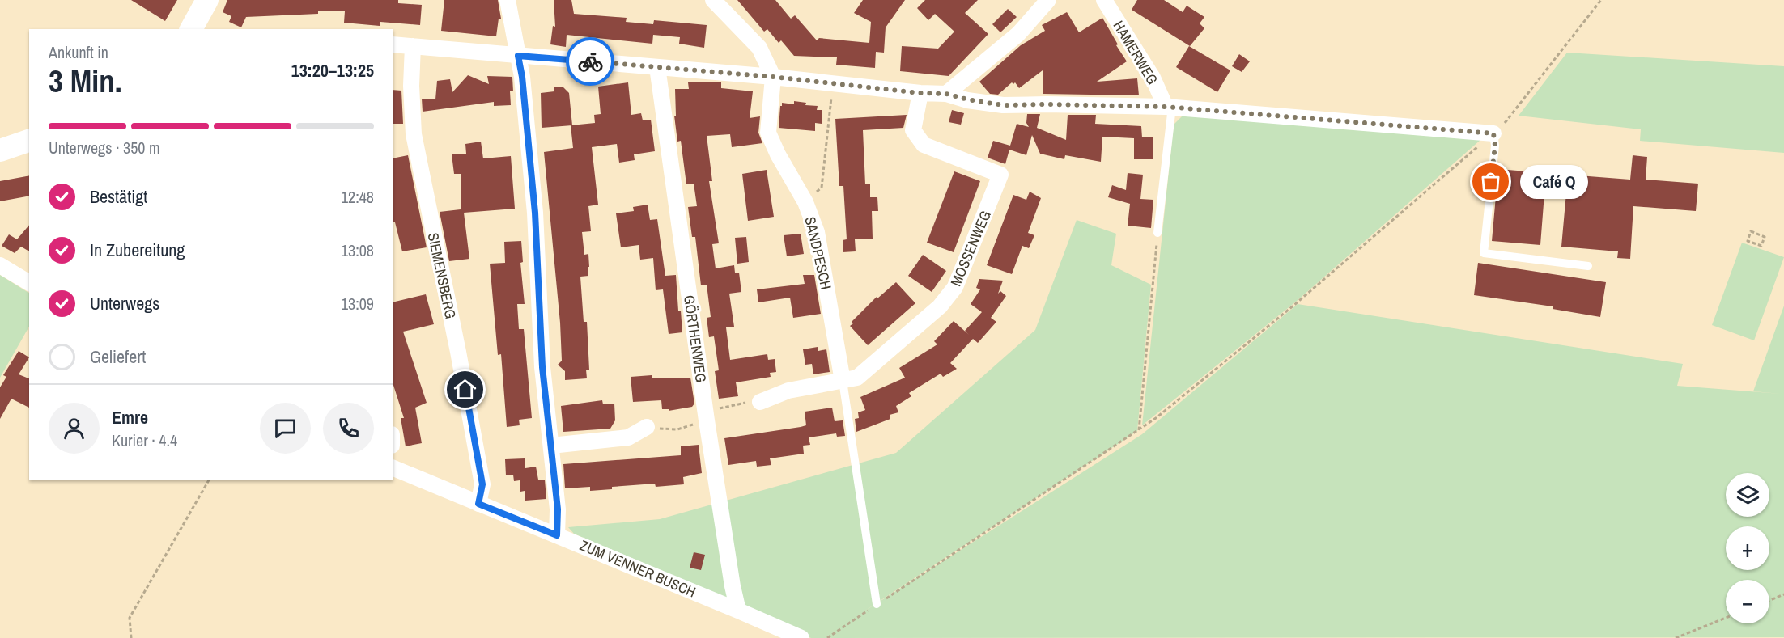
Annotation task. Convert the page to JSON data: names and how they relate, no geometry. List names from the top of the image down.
{
  "streets": {
    "street": [
      "HAMERWEG",
      "MOSSENWEG",
      "SANDPESCH",
      "SIEMENSBERG",
      "GÖRTHENWEG",
      "ZUM VENNER BUSCH"
    ]
  },
  "crossings": [
    ["MOSSENWEG", "SANDPESCH"],
    ["SIEMENSBERG", "ZUM VENNER BUSCH"],
    ["GÖRTHENWEG", "ZUM VENNER BUSCH"]
  ],
  "places": ["Café Q"],
  "page": {
    "heading": ["3 Min.", "Ankunft in", "13:20–13:25"],
    "panel": ["Emre", "Kurier · 4.4"],
    "bar": "Unterwegs · 350 m",
    "bubble": "Café Q",
    "list": [
      ["Bestätigt", "12:48"],
      ["In Zubereitung", "13:08"],
      ["Unterwegs", "13:09"],
      "Geliefert"
    ],
    "map_buttons": ["+", "−"]
  }
}
